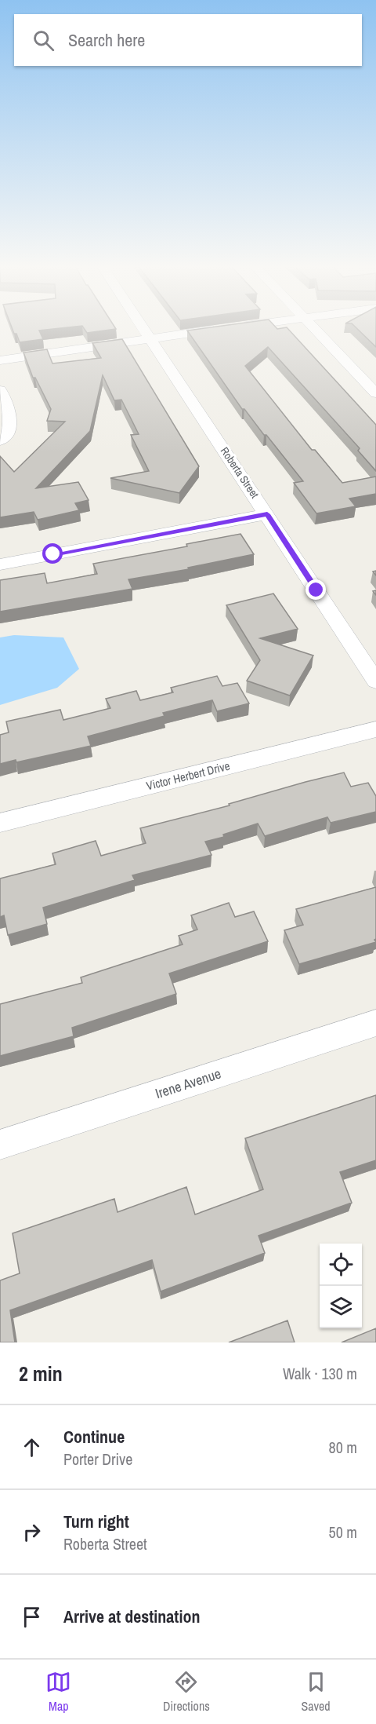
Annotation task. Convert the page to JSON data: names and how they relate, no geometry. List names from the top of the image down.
{
  "streets": {
    "street": ["Roberta Street", "Victor Herbert Drive", "Irene Avenue"]
  },
  "page": {
    "search": "Search here",
    "heading": ["2 min", "Walk · 130 m"],
    "list": [
      ["Continue", "Porter Drive", "80 m"],
      ["Turn right", "Roberta Street", "50 m"],
      "Arrive at destination"
    ],
    "nav": ["Map", "Directions", "Saved"]
  }
}
